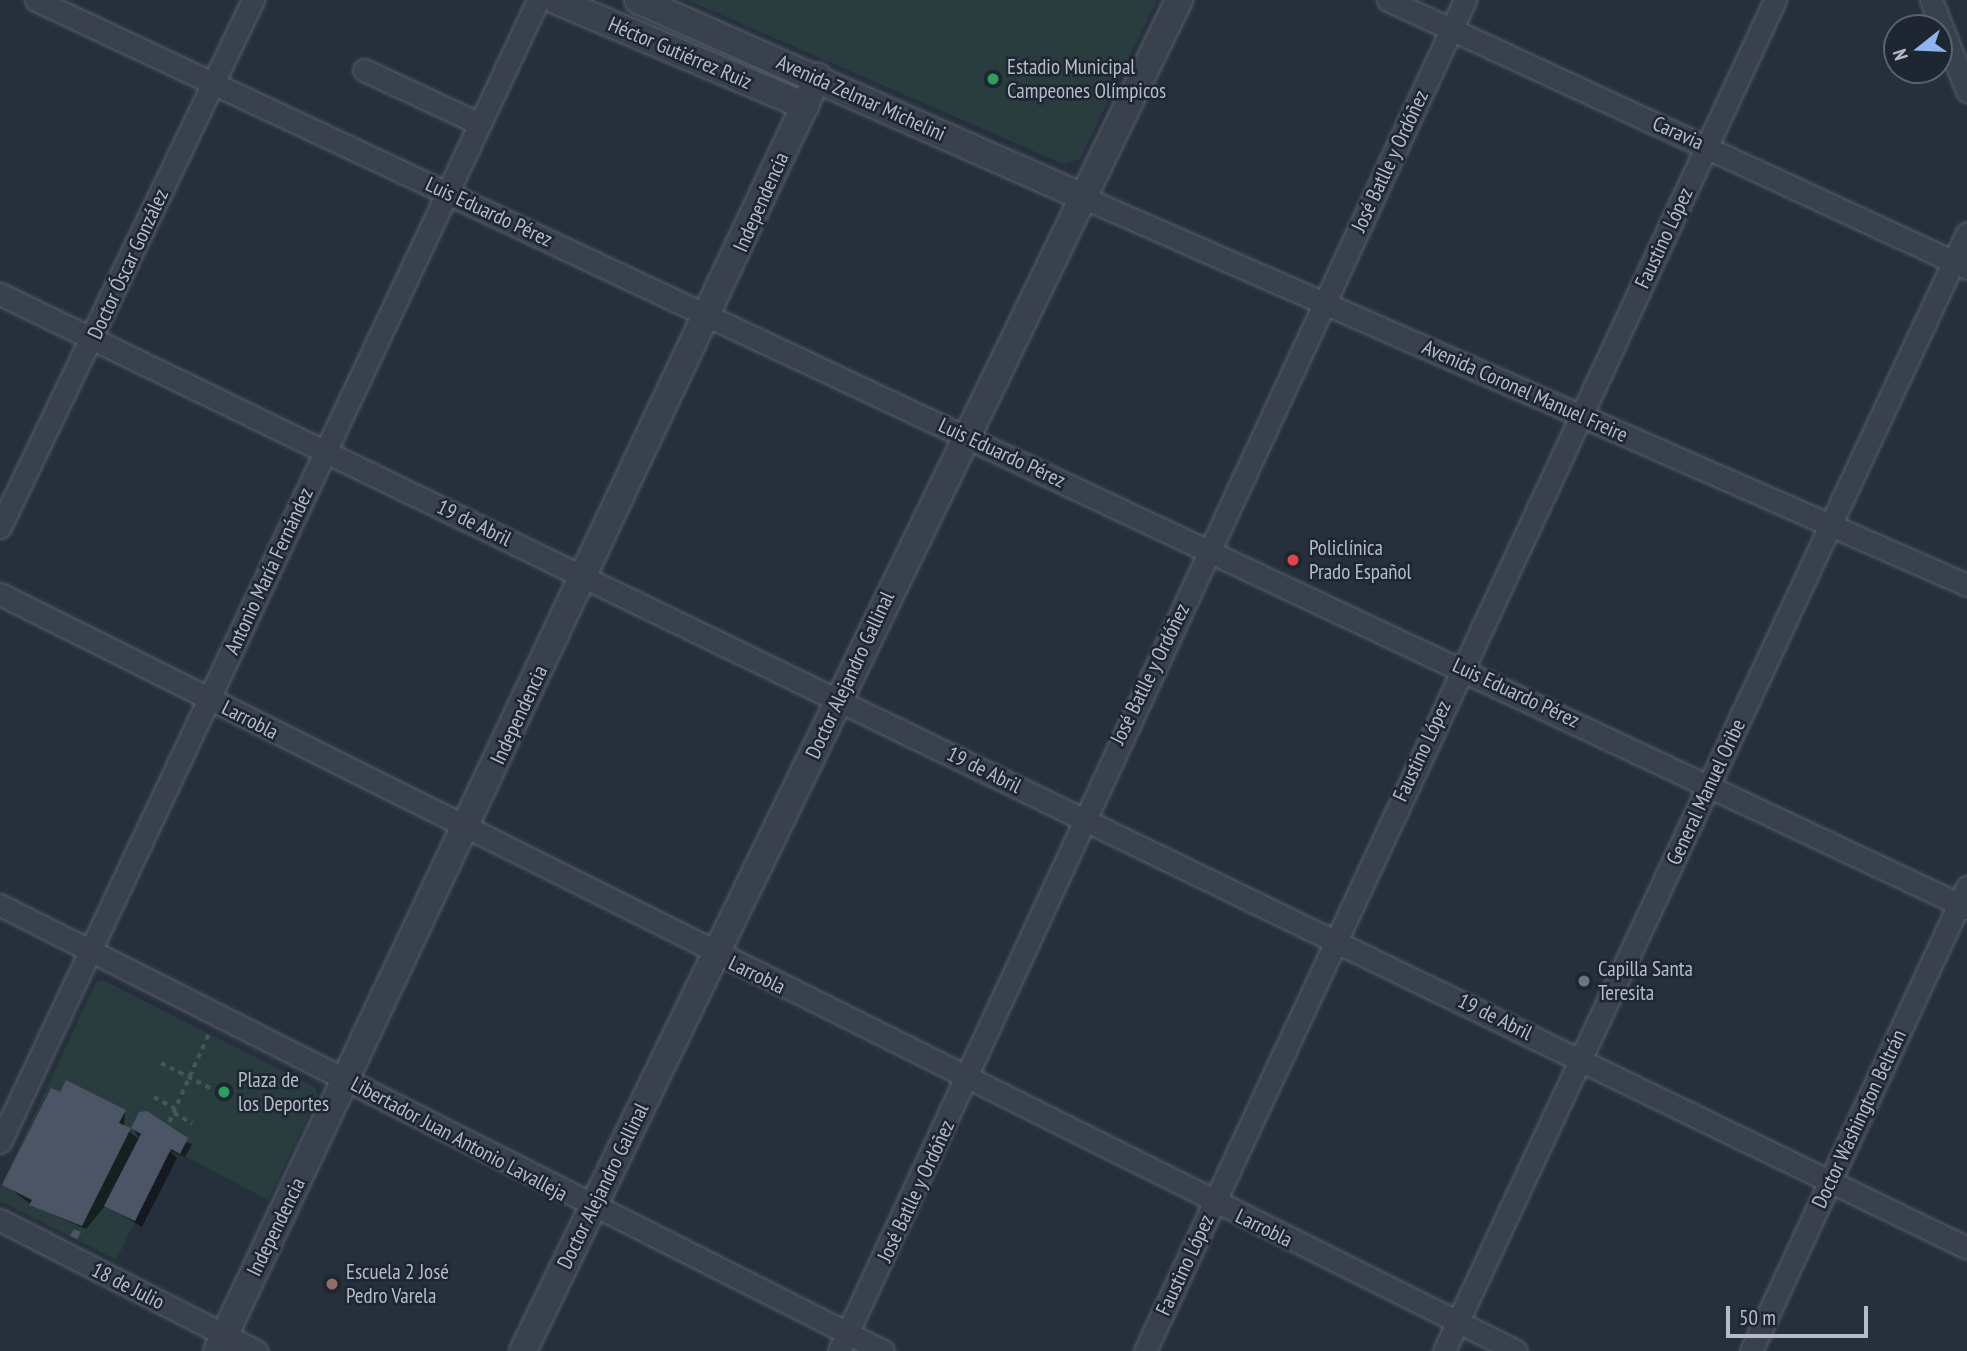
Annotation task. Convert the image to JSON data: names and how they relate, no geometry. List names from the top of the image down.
{
  "streets": {
    "street": [
      "Héctor Gutiérrez Ruiz",
      "Avenida Zelmar Michelini",
      "Caravia",
      "José Batlle y Ordóñez",
      "Independencia",
      "Luis Eduardo Pérez",
      "Faustino López",
      "Doctor Óscar González",
      "Avenida Coronel Manuel Freire",
      "19 de Abril",
      "Antonio María Fernández",
      "Doctor Alejandro Gallinal",
      "Larrobla",
      "General Manuel Oribe",
      "Doctor Washington Beltrán",
      "Libertador Juan Antonio Lavalleja",
      "18 de Julio"
    ]
  },
  "crossings": [
    ["Héctor Gutiérrez Ruiz", "Independencia"],
    ["Avenida Zelmar Michelini", "Independencia"],
    ["Avenida Zelmar Michelini", "Avenida Coronel Manuel Freire"],
    ["Avenida Zelmar Michelini", "Doctor Alejandro Gallinal"],
    ["Caravia", "José Batlle y Ordóñez"],
    ["Caravia", "Faustino López"],
    ["Caravia", "General Manuel Oribe"],
    ["José Batlle y Ordóñez", "Luis Eduardo Pérez"],
    ["José Batlle y Ordóñez", "Avenida Coronel Manuel Freire"],
    ["José Batlle y Ordóñez", "19 de Abril"],
    ["José Batlle y Ordóñez", "Larrobla"],
    ["José Batlle y Ordóñez", "Libertador Juan Antonio Lavalleja"],
    ["Independencia", "Luis Eduardo Pérez"],
    ["Independencia", "19 de Abril"],
    ["Independencia", "Larrobla"],
    ["Independencia", "Libertador Juan Antonio Lavalleja"],
    ["Independencia", "18 de Julio"],
    ["Luis Eduardo Pérez", "Faustino López"],
    ["Luis Eduardo Pérez", "Doctor Óscar González"],
    ["Luis Eduardo Pérez", "Antonio María Fernández"],
    ["Luis Eduardo Pérez", "Doctor Alejandro Gallinal"],
    ["Luis Eduardo Pérez", "General Manuel Oribe"],
    ["Luis Eduardo Pérez", "Doctor Washington Beltrán"],
    ["Faustino López", "Avenida Coronel Manuel Freire"],
    ["Faustino López", "19 de Abril"],
    ["Faustino López", "Larrobla"],
    ["Doctor Óscar González", "19 de Abril"],
    ["Avenida Coronel Manuel Freire", "Doctor Alejandro Gallinal"],
    ["Avenida Coronel Manuel Freire", "General Manuel Oribe"],
    ["19 de Abril", "Antonio María Fernández"],
    ["19 de Abril", "Doctor Alejandro Gallinal"],
    ["19 de Abril", "General Manuel Oribe"],
    ["19 de Abril", "Doctor Washington Beltrán"],
    ["Antonio María Fernández", "Larrobla"],
    ["Antonio María Fernández", "Libertador Juan Antonio Lavalleja"],
    ["Doctor Alejandro Gallinal", "Larrobla"],
    ["Doctor Alejandro Gallinal", "Libertador Juan Antonio Lavalleja"],
    ["Larrobla", "General Manuel Oribe"]
  ],
  "places": [
    "Estadio Municipal Campeones Olímpicos",
    "Policlínica Prado Español",
    "Capilla Santa Teresita",
    "Plaza de los Deportes",
    "Escuela 2 José Pedro Varela"
  ],
  "scale_bar": "50 m",
  "north": "left"
}
